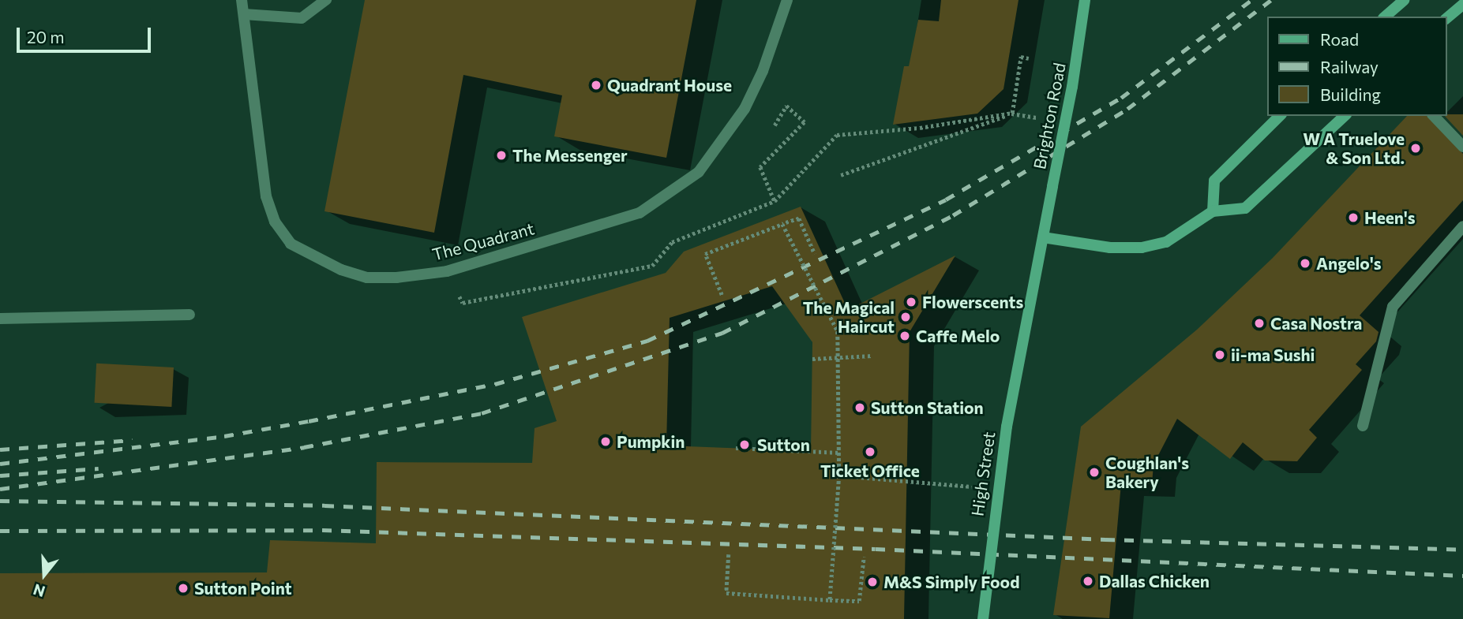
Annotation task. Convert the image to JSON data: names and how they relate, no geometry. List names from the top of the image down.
{
  "streets": {
    "main road": ["Brighton Road", "High Street"],
    "street": ["The Quadrant"]
  },
  "crossings": [
    ["Brighton Road", "High Street"]
  ],
  "places": [
    "Quadrant House",
    "W A Truelove & Son Ltd.",
    "The Messenger",
    "Heen's",
    "Angelo's",
    "Flowerscents",
    "The Magical Haircut",
    "Casa Nostra",
    "Caffe Melo",
    "ii-ma Sushi",
    "Sutton Station",
    "Pumpkin",
    "Sutton",
    "Ticket Office",
    "Coughlan's Bakery",
    "Dallas Chicken",
    "M&S Simply Food",
    "Sutton Point"
  ],
  "legend": ["Road", "Railway", "Building"],
  "scale_bar": "20 m",
  "north": "bottom"
}
